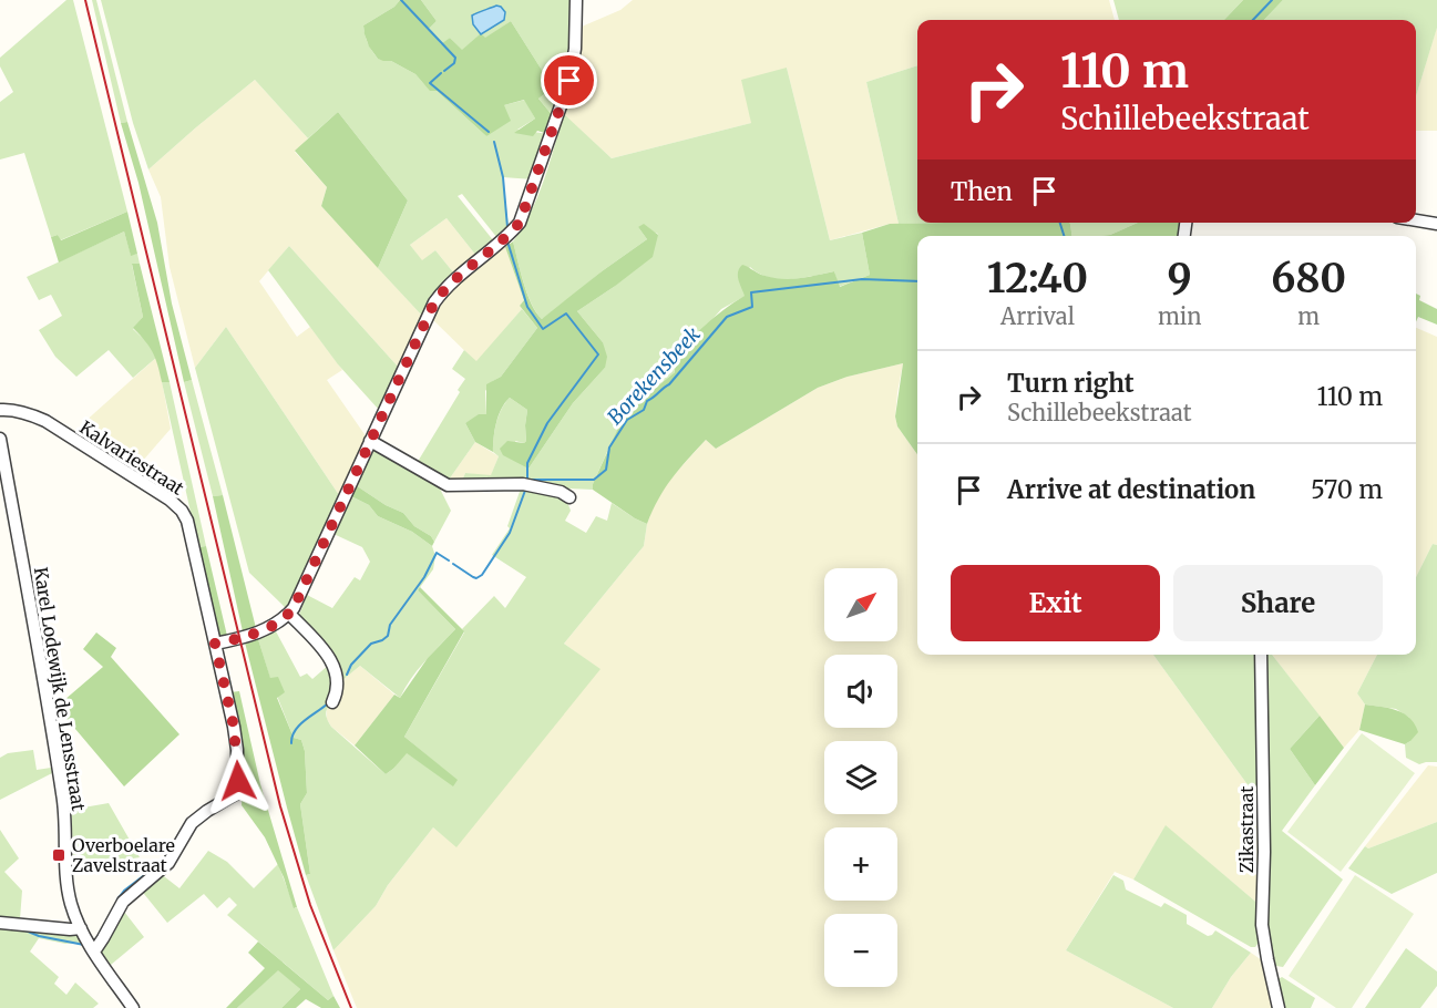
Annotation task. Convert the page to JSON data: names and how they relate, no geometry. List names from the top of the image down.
{
  "streets": {
    "street": ["Kalvariestraat", "Karel Lodewijk de Lensstraat", "Zikastraat"]
  },
  "crossings": [
    ["Kalvariestraat", "Karel Lodewijk de Lensstraat"]
  ],
  "water": ["Borekensbeek"],
  "places": {
    "transit": ["Overboelare Zavelstraat"]
  },
  "north": "top right",
  "page": {
    "turn": ["110 m", "Schillebeekstraat"],
    "then": "Then",
    "eta": [
      "12:40",
      "Arrival",
      "9",
      "min",
      "680",
      "m"
    ],
    "list": [
      {
        "name": "Turn right",
        "note": "Schillebeekstraat",
        "value": "110 m"
      },
      {
        "name": "Arrive at destination",
        "value": "570 m"
      }
    ],
    "buttons": ["Exit", "Share"],
    "map_buttons": ["+", "−"]
  }
}
